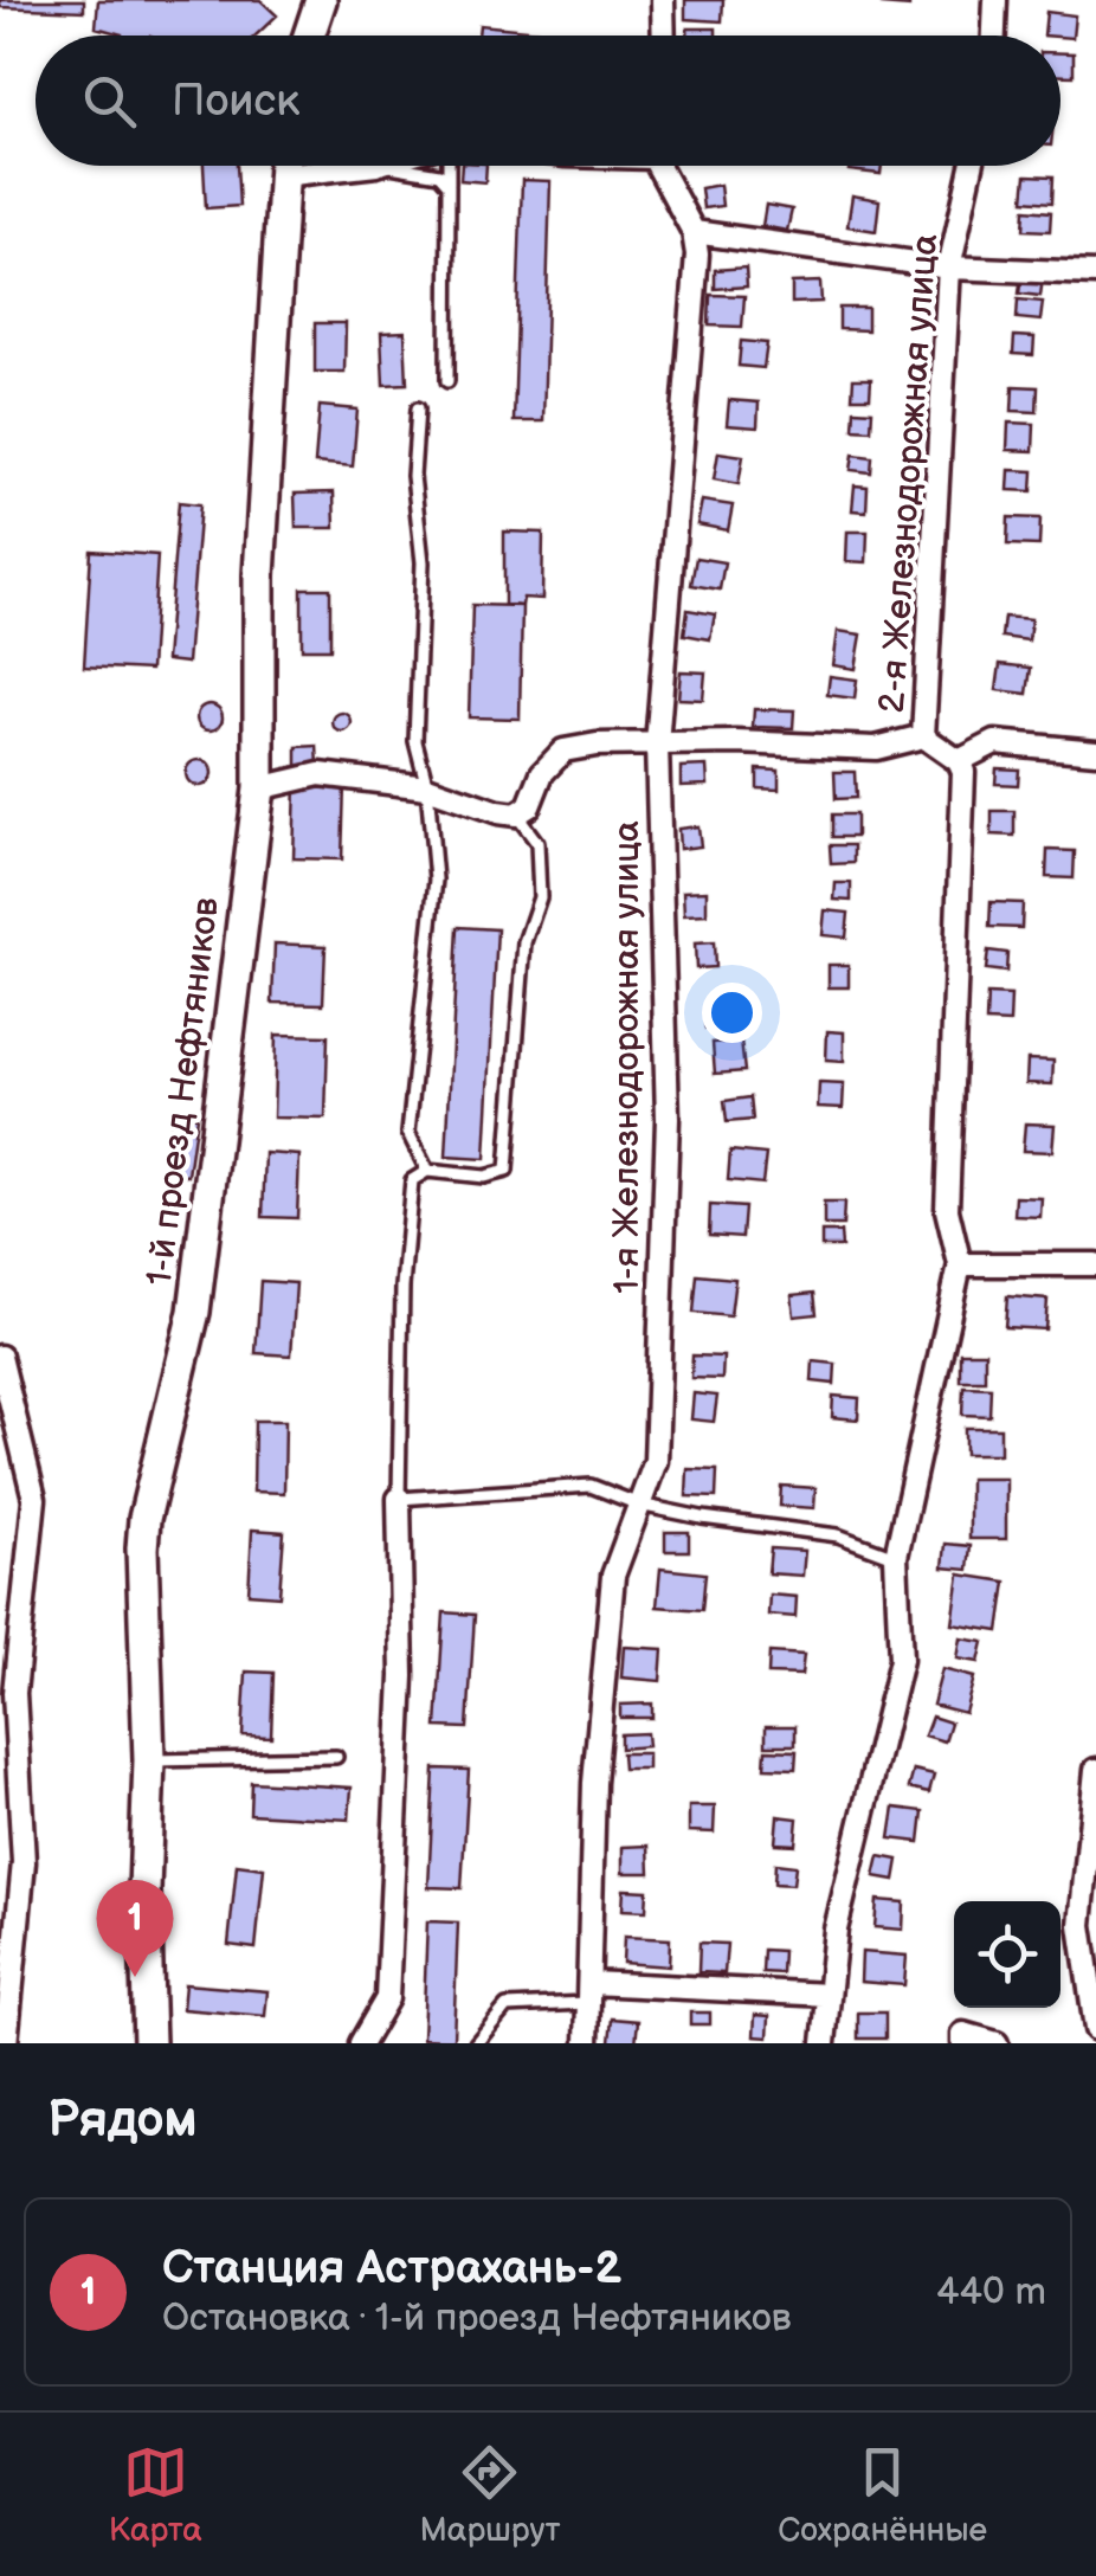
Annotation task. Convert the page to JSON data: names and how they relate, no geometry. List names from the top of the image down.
{
  "streets": {
    "street": ["2-я Железнодорожная улица", "1-я Железнодорожная улица", "1-й проезд Нефтяников"]
  },
  "page": {
    "search": "Поиск",
    "pins": "1",
    "heading": "Рядом",
    "list": [
      {
        "mark": "1",
        "name": "Станция Астрахань-2",
        "note": "Остановка · 1-й проезд Нефтяников",
        "value": "440 m"
      }
    ],
    "nav": ["Карта", "Маршрут", "Сохранённые"]
  }
}
